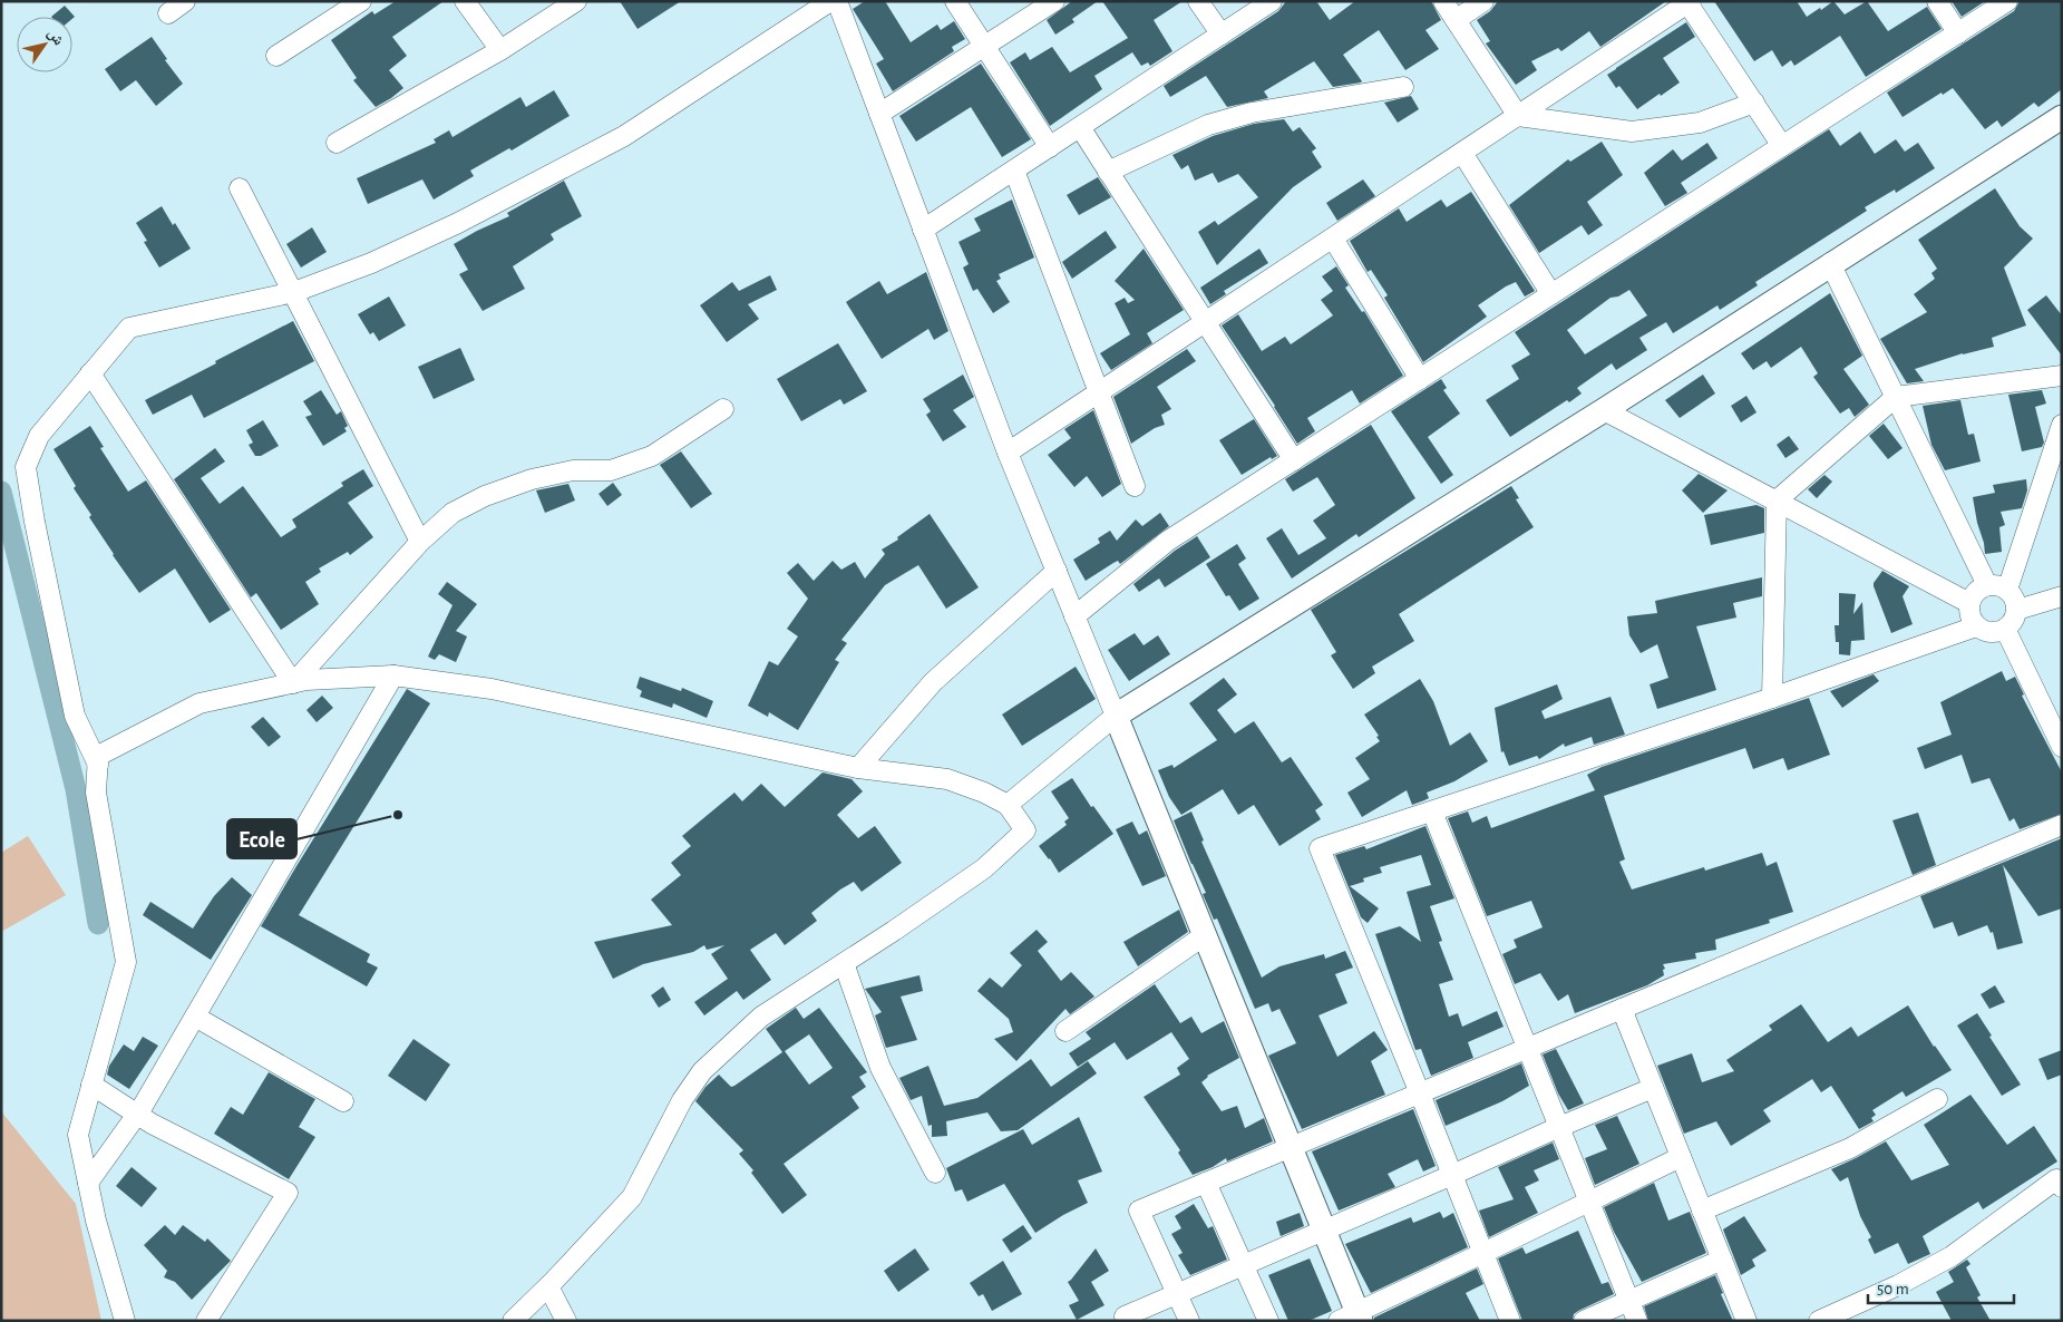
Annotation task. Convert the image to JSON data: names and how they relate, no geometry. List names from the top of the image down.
{
  "places": ["Ecole"],
  "scale_bar": "50 m",
  "north": "top right"
}
